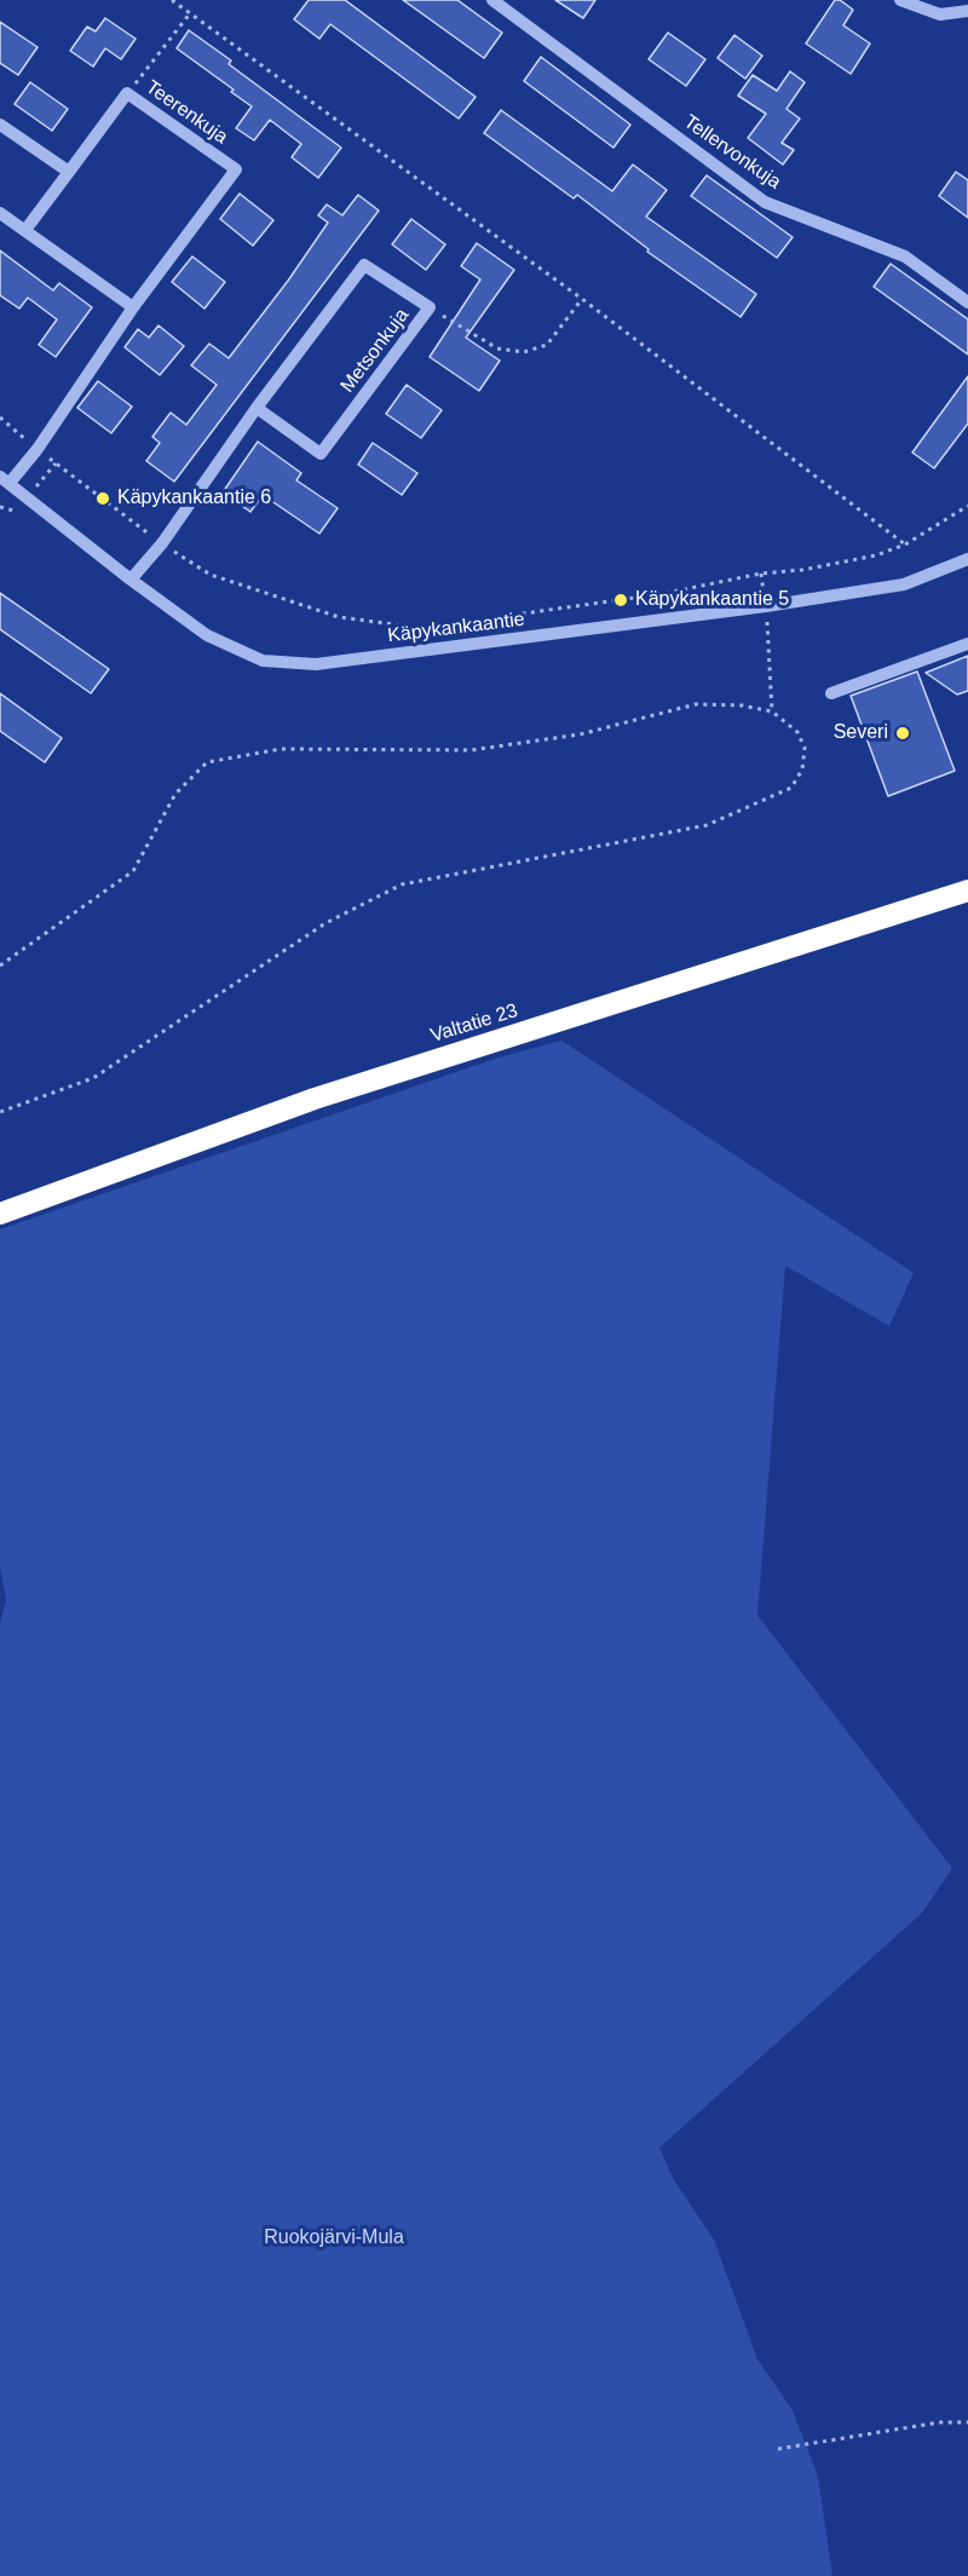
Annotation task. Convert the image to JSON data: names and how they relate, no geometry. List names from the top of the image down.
{
  "streets": {
    "highway": ["Valtatie 23"],
    "street": [
      "Teerenkuja",
      "Tellervonkuja",
      "Metsonkuja",
      "Käpykankaantie"
    ]
  },
  "crossings": [
    ["Teerenkuja", "Käpykankaantie"],
    ["Metsonkuja", "Käpykankaantie"]
  ],
  "parks": ["Ruokojärvi-Mula"],
  "places": ["Käpykankaantie 6", "Käpykankaantie 5", "Severi"]
}
